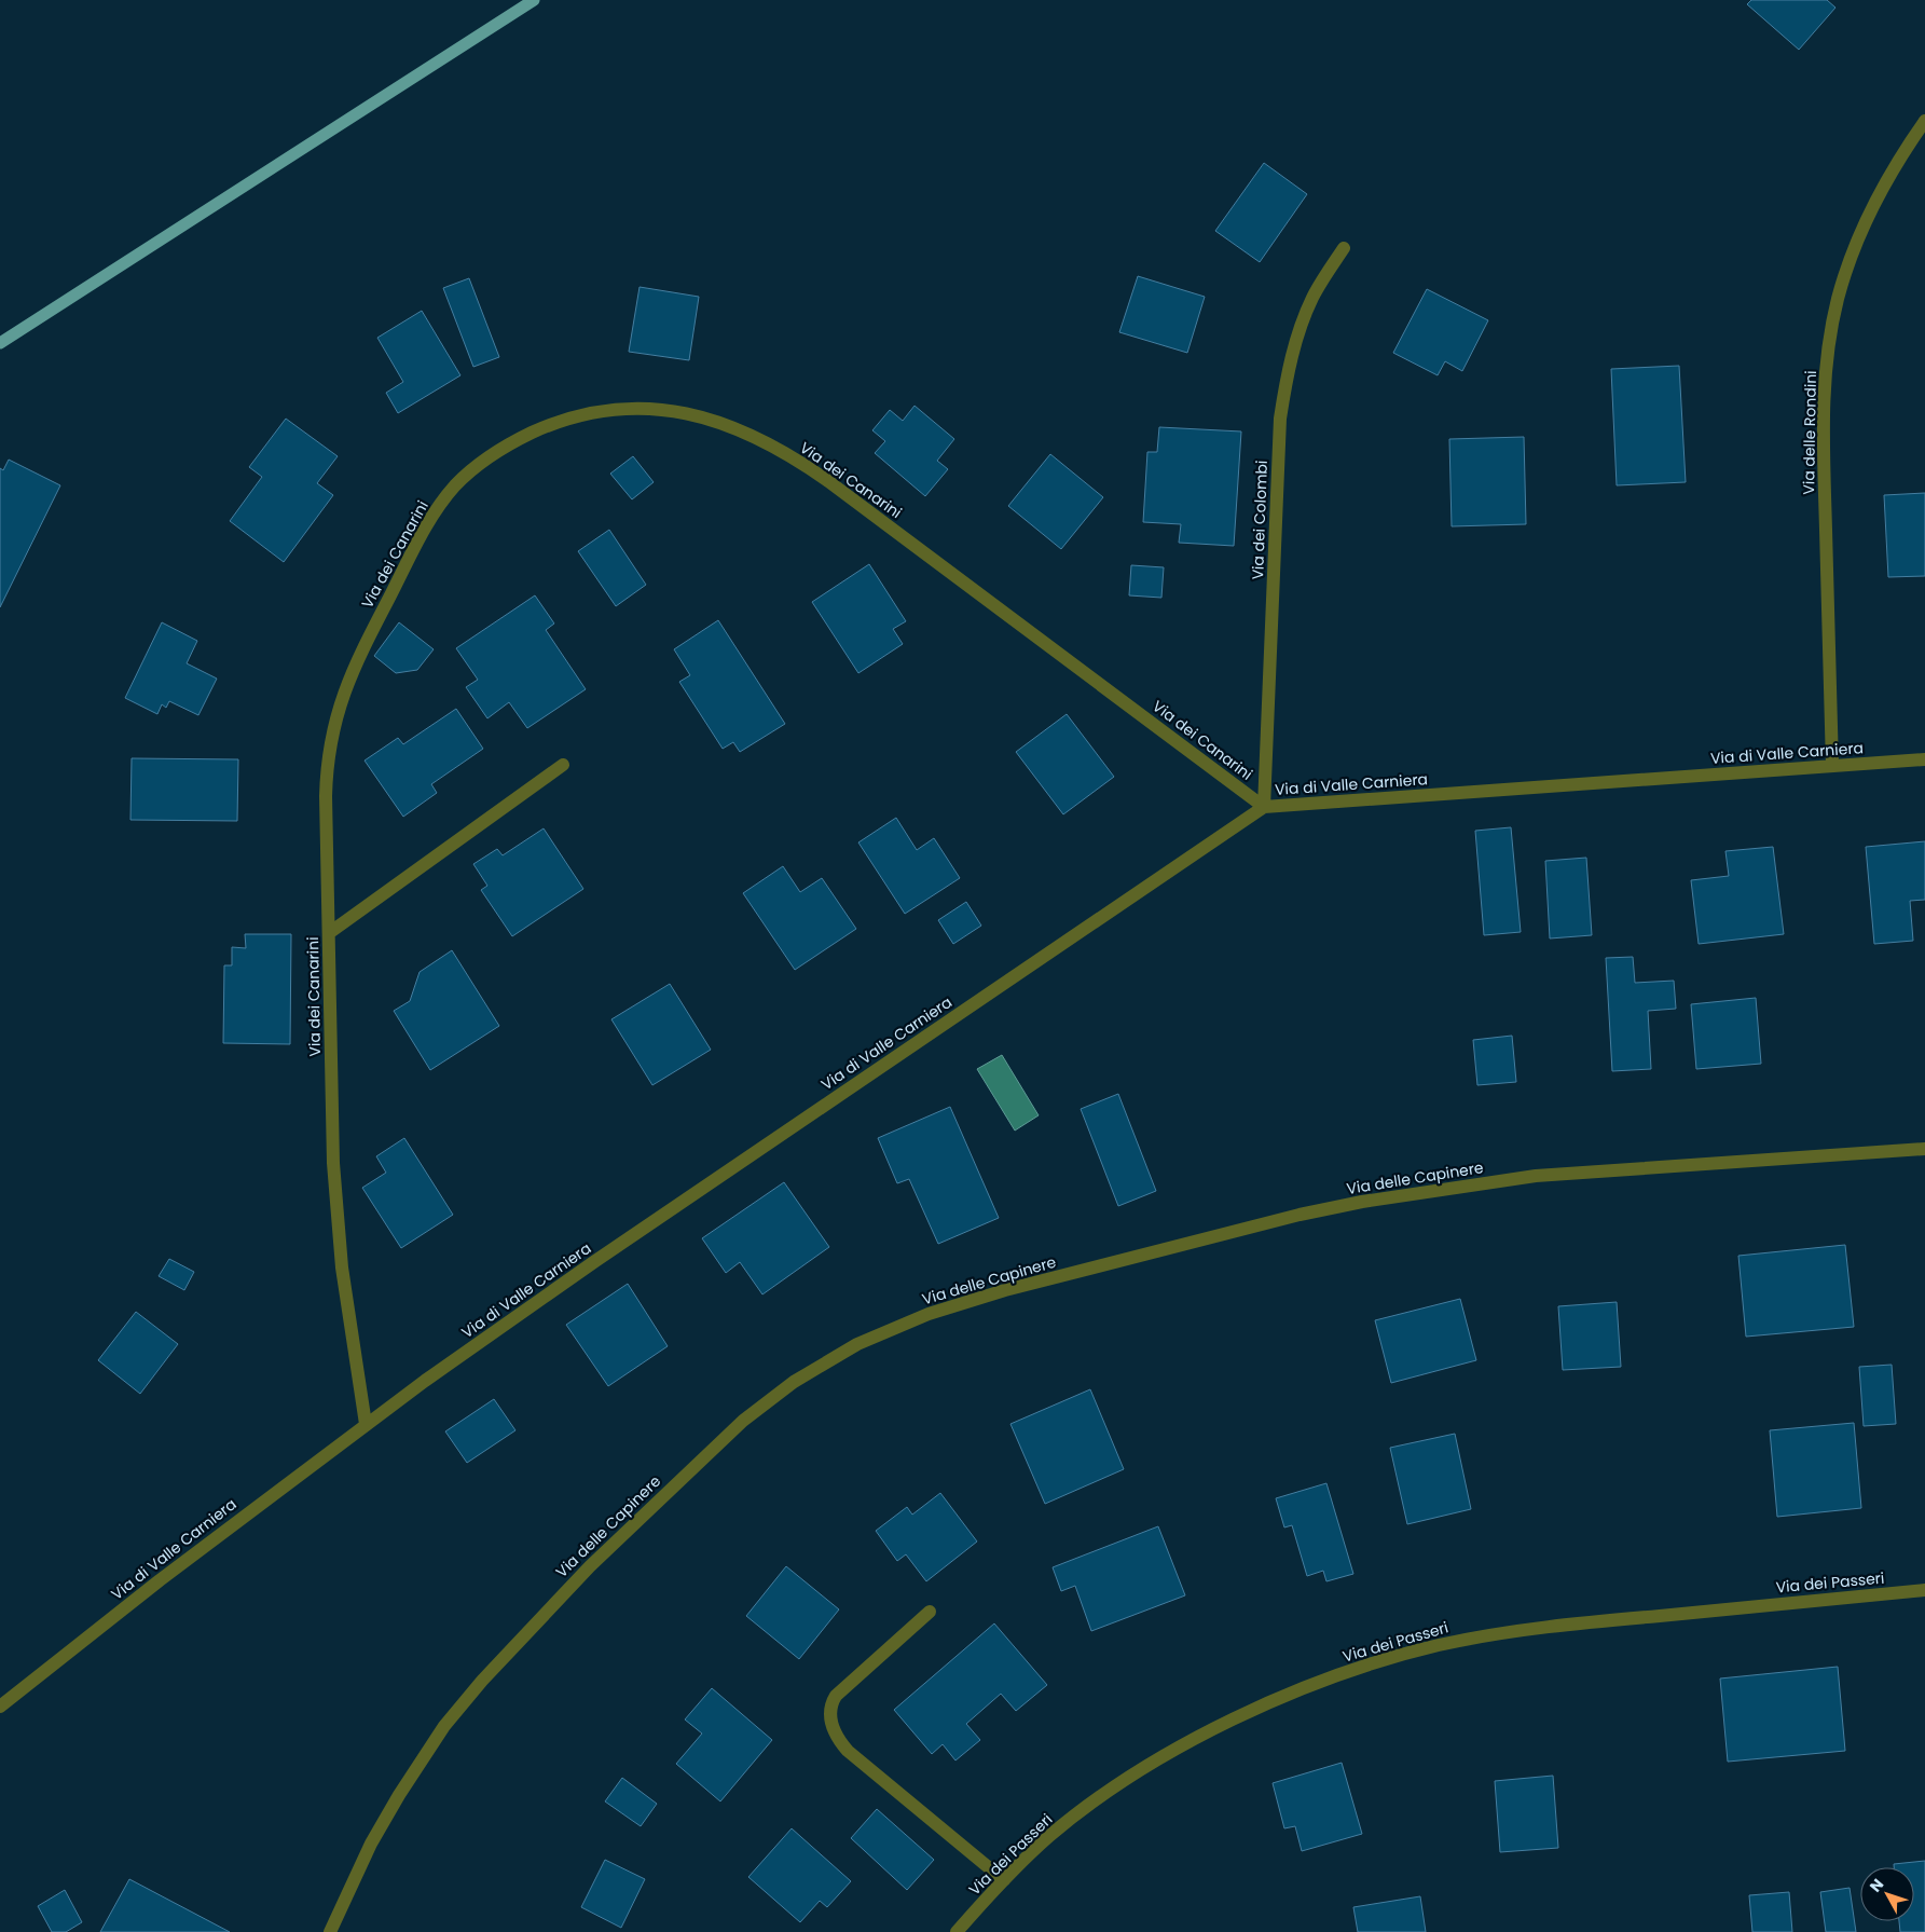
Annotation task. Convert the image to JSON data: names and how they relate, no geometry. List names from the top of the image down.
{
  "streets": {
    "street": [
      "Via delle Rondini",
      "Via dei Canarini",
      "Via dei Colombi",
      "Via di Valle Carniera",
      "Via delle Capinere",
      "Via dei Passeri"
    ]
  },
  "crossings": [
    ["Via delle Rondini", "Via di Valle Carniera"],
    ["Via dei Canarini", "Via dei Colombi"],
    ["Via dei Canarini", "Via di Valle Carniera"],
    ["Via dei Colombi", "Via di Valle Carniera"]
  ],
  "north": "top left"
}
